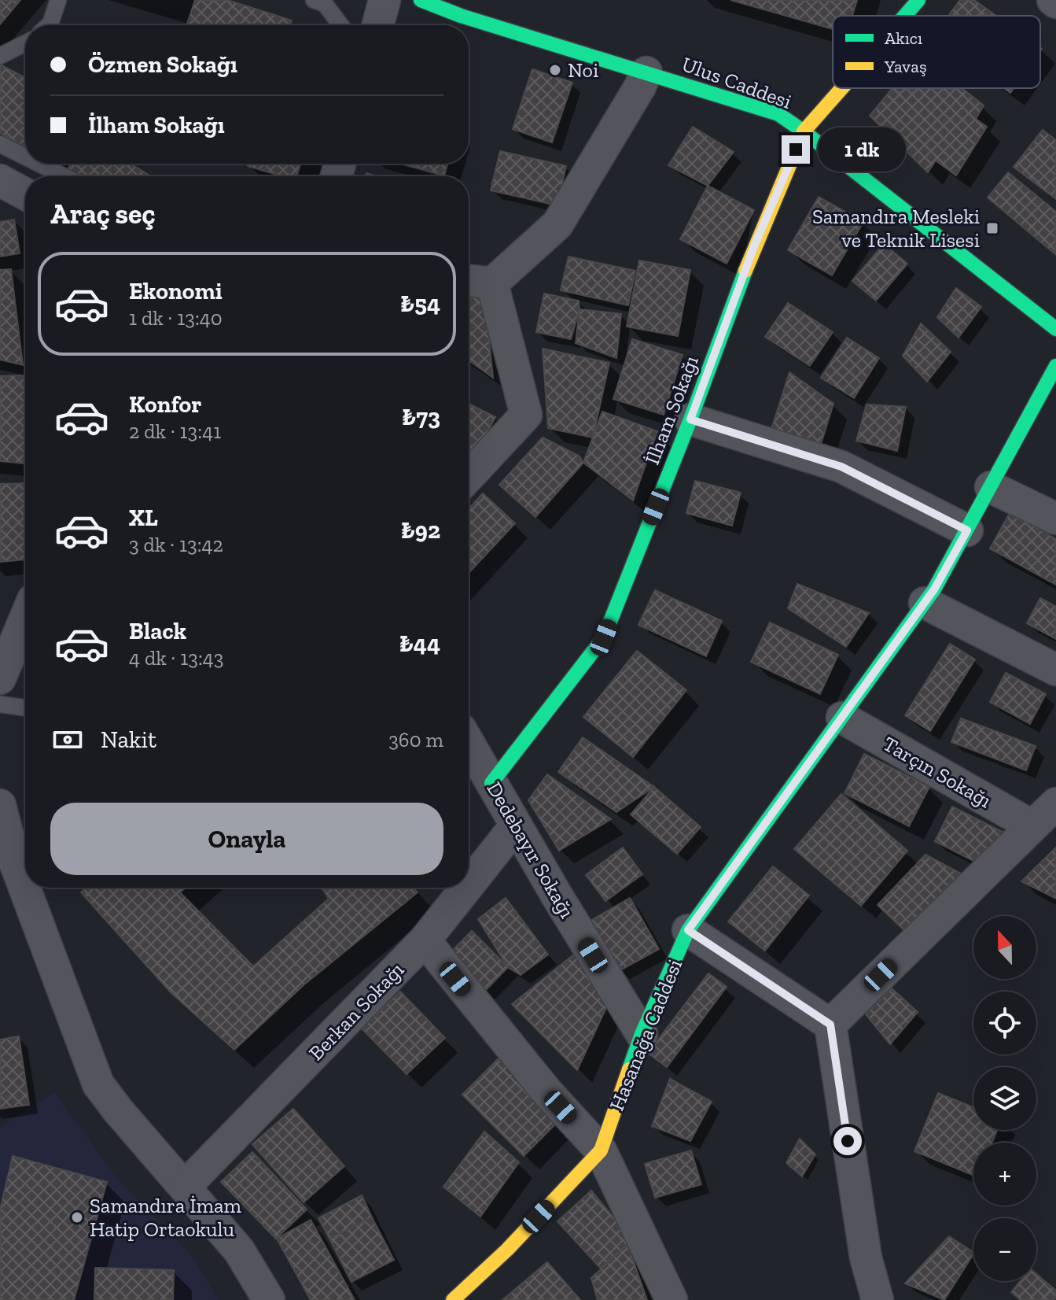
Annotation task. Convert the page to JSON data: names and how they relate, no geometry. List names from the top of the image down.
{
  "streets": {
    "street": [
      "Ulus Caddesi",
      "İlham Sokağı",
      "Tarçın Sokağı",
      "Dedebayır Sokağı",
      "Berkan Sokağı",
      "Hasanağa Caddesi"
    ]
  },
  "crossings": [
    ["Ulus Caddesi", "İlham Sokağı"],
    ["İlham Sokağı", "Dedebayır Sokağı"],
    ["Tarçın Sokağı", "Hasanağa Caddesi"],
    ["Dedebayır Sokağı", "Berkan Sokağı"],
    ["Dedebayır Sokağı", "Hasanağa Caddesi"]
  ],
  "places": {
    "other": ["Noi", "Samandıra İmam Hatip Ortaokulu"],
    "transit": ["Samandıra Mesleki ve Teknik Lisesi"]
  },
  "legend": ["Akıcı", "Yavaş"],
  "north": "top",
  "page": {
    "banner": ["Özmen Sokağı", "İlham Sokağı"],
    "bubble": "1 dk",
    "heading": "Araç seç",
    "list": [
      {
        "name": "Ekonomi",
        "note": "1 dk · 13:40",
        "value": "₺54"
      },
      {
        "name": "Konfor",
        "note": "2 dk · 13:41",
        "value": "₺73"
      },
      {
        "name": "XL",
        "note": "3 dk · 13:42",
        "value": "₺92"
      },
      {
        "name": "Black",
        "note": "4 dk · 13:43",
        "value": "₺44"
      }
    ],
    "pay": ["Nakit", "360 m"],
    "buttons": "Onayla",
    "map_buttons": ["+", "−"]
  }
}
